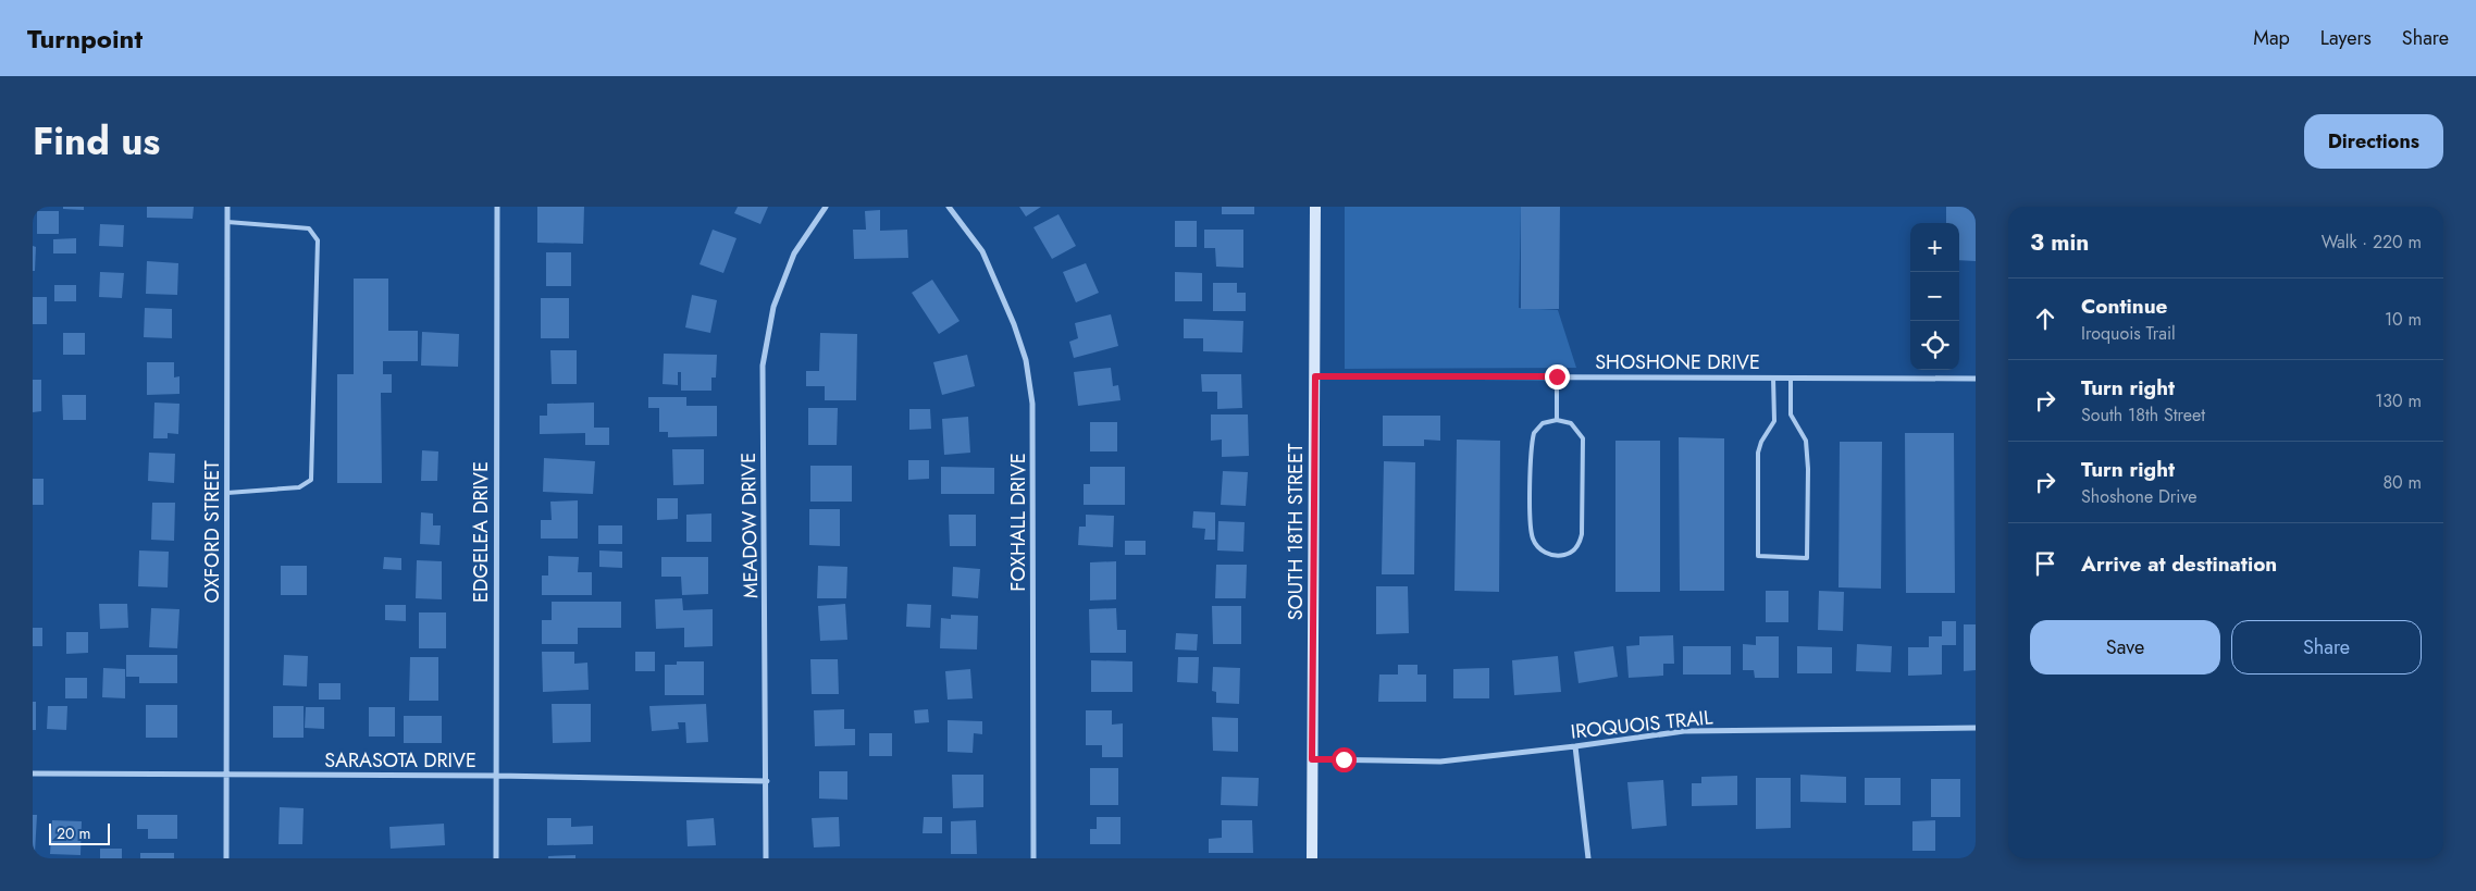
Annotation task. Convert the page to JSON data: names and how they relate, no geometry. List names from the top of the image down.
{
  "streets": {
    "main road": ["SOUTH 18TH STREET"],
    "street": [
      "SHOSHONE DRIVE",
      "FOXHALL DRIVE",
      "MEADOW DRIVE",
      "OXFORD STREET",
      "EDGELEA DRIVE",
      "IROQUOIS TRAIL",
      "SARASOTA DRIVE"
    ]
  },
  "crossings": [
    ["SHOSHONE DRIVE", "SOUTH 18TH STREET"],
    ["MEADOW DRIVE", "SARASOTA DRIVE"],
    ["OXFORD STREET", "SARASOTA DRIVE"],
    ["EDGELEA DRIVE", "SARASOTA DRIVE"],
    ["SOUTH 18TH STREET", "IROQUOIS TRAIL"]
  ],
  "scale_bar": "20 m",
  "page": {
    "header": "Turnpoint",
    "nav": ["Map", "Layers", "Share"],
    "title": "Find us",
    "buttons": [
      "Directions",
      ["Save", "Share"]
    ],
    "heading": ["3 min", "Walk · 220 m"],
    "map_buttons": ["+", "−"],
    "list": [
      ["Continue", "Iroquois Trail", "10 m"],
      ["Turn right", "South 18th Street", "130 m"],
      ["Turn right", "Shoshone Drive", "80 m"],
      "Arrive at destination"
    ],
    "scale": "20 m"
  }
}
